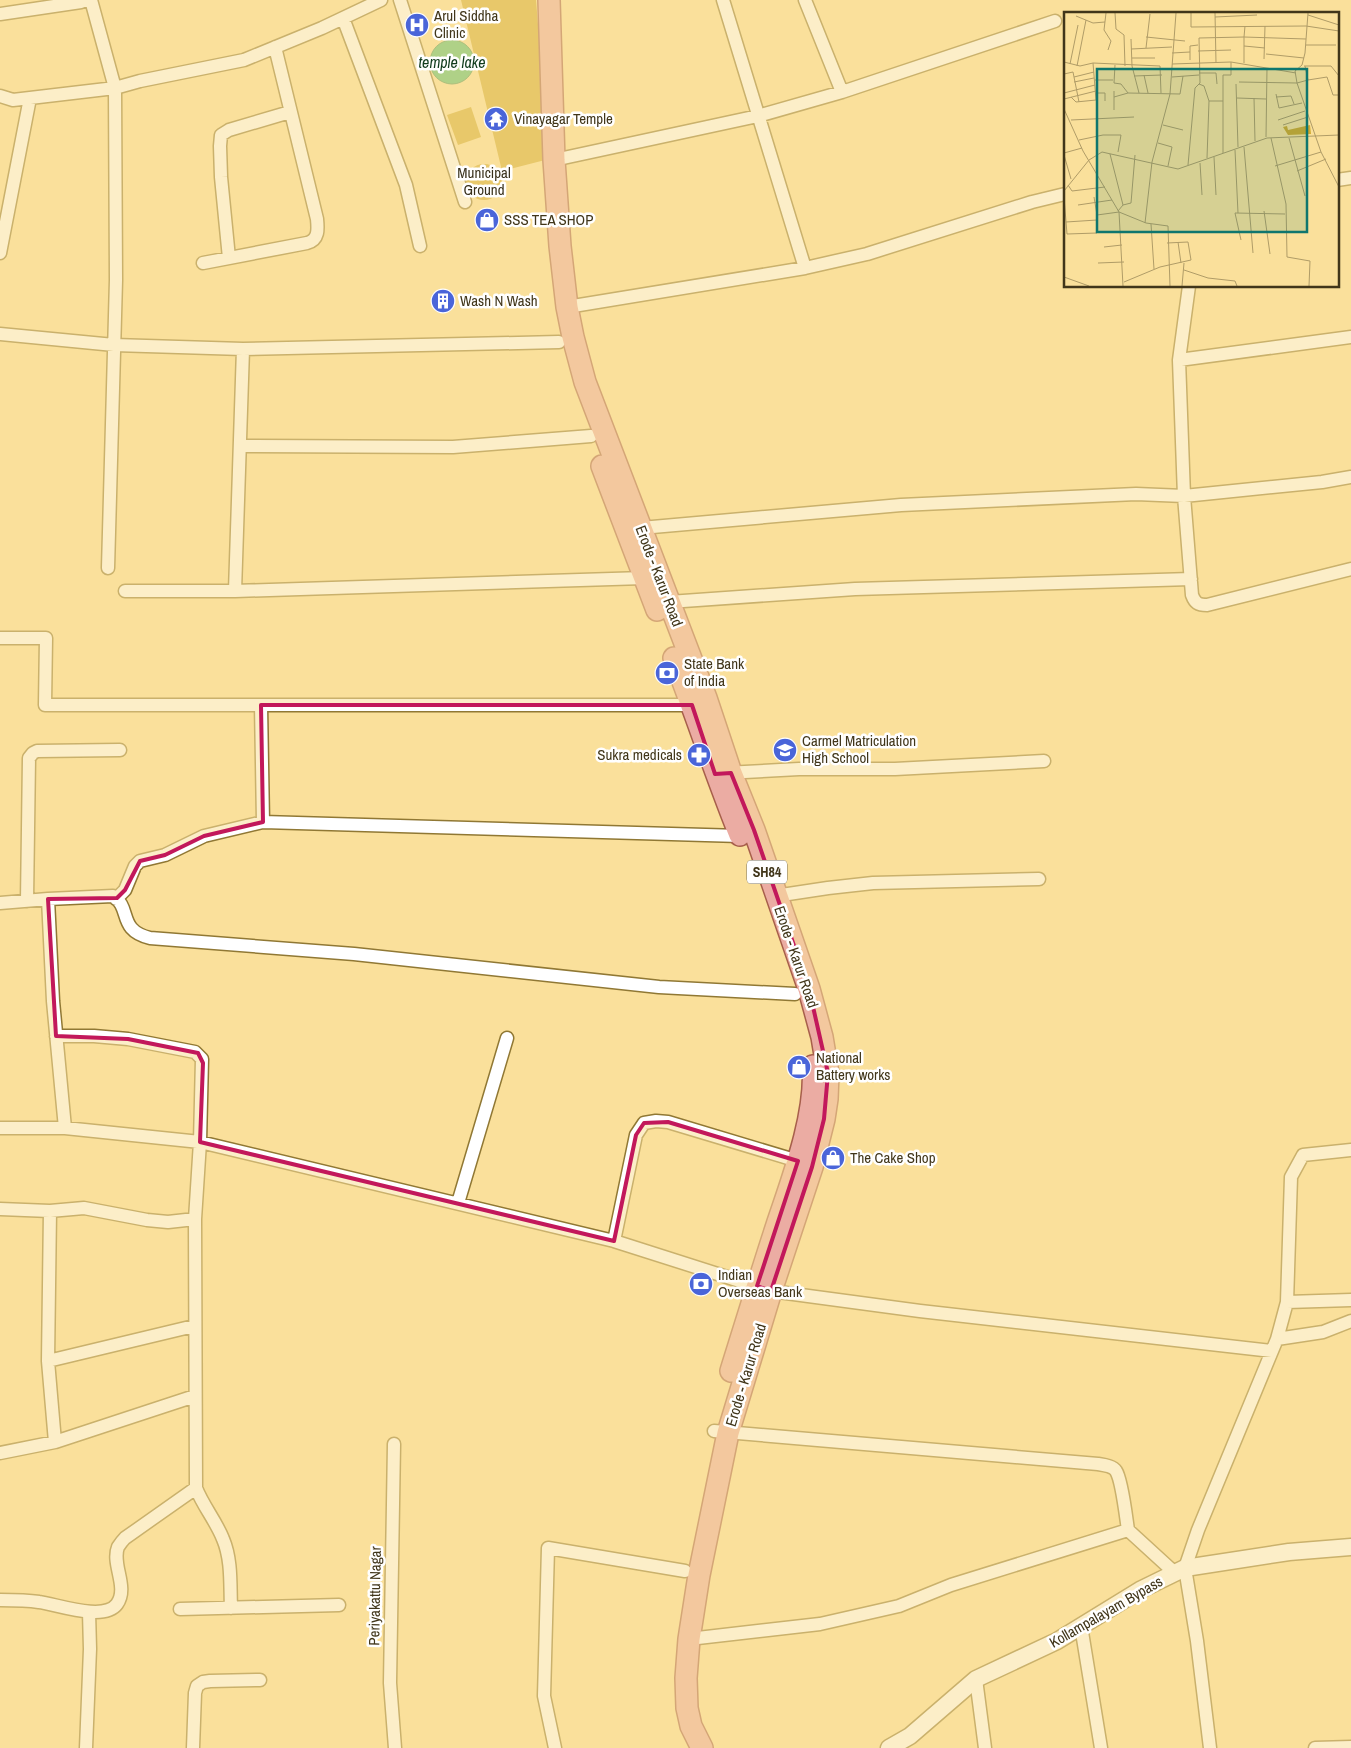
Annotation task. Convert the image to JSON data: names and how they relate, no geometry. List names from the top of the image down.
{
  "streets": {
    "main road": ["Erode - Karur Road", "SH84"],
    "street": ["Periyakattu Nagar", "Kollampalayam Bypass"]
  },
  "water": ["temple lake"],
  "parks": ["Municipal Ground"],
  "places": {
    "hospital": ["Arul Siddha Clinic"],
    "temple": ["Vinayagar Temple"],
    "shop": ["SSS TEA SHOP", "National Battery works", "The Cake Shop"],
    "building": ["Wash N Wash"],
    "bank": ["State Bank of India", "Indian Overseas Bank"],
    "school or university": ["Carmel Matriculation High School"],
    "pharmacy": ["Sukra medicals"]
  }
}
